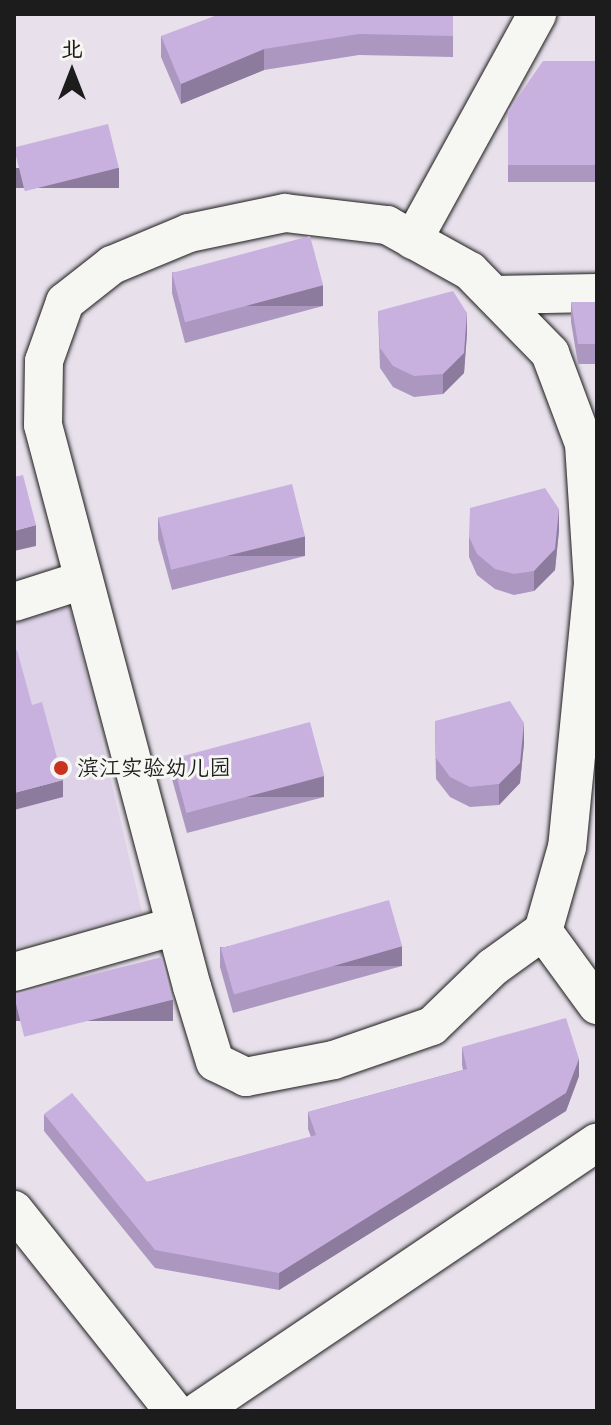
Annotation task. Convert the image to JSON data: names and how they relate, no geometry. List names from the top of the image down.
{
  "places": ["滨江实验幼儿园"],
  "north": "top"
}
